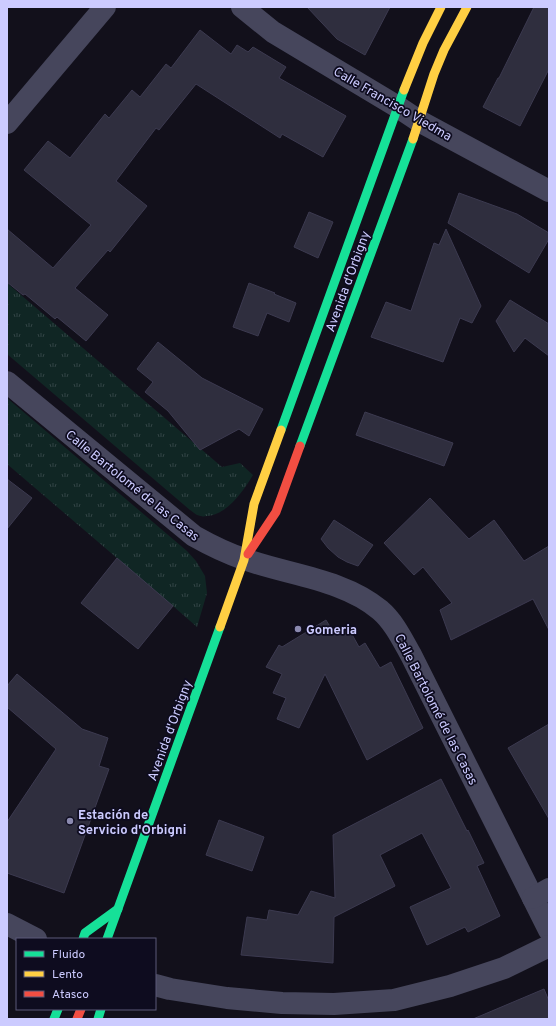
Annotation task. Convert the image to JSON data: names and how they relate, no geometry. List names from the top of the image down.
{
  "streets": {
    "main road": ["Avenida d'Orbigny"],
    "street": ["Calle Francisco Viedma", "Calle Bartolomé de las Casas"]
  },
  "crossings": [
    ["Calle Francisco Viedma", "Avenida d'Orbigny"],
    ["Avenida d'Orbigny", "Calle Bartolomé de las Casas"]
  ],
  "places": ["Gomeria", "Estación de Servicio d'Orbigni"],
  "legend": ["Fluido", "Lento", "Atasco"]
}
